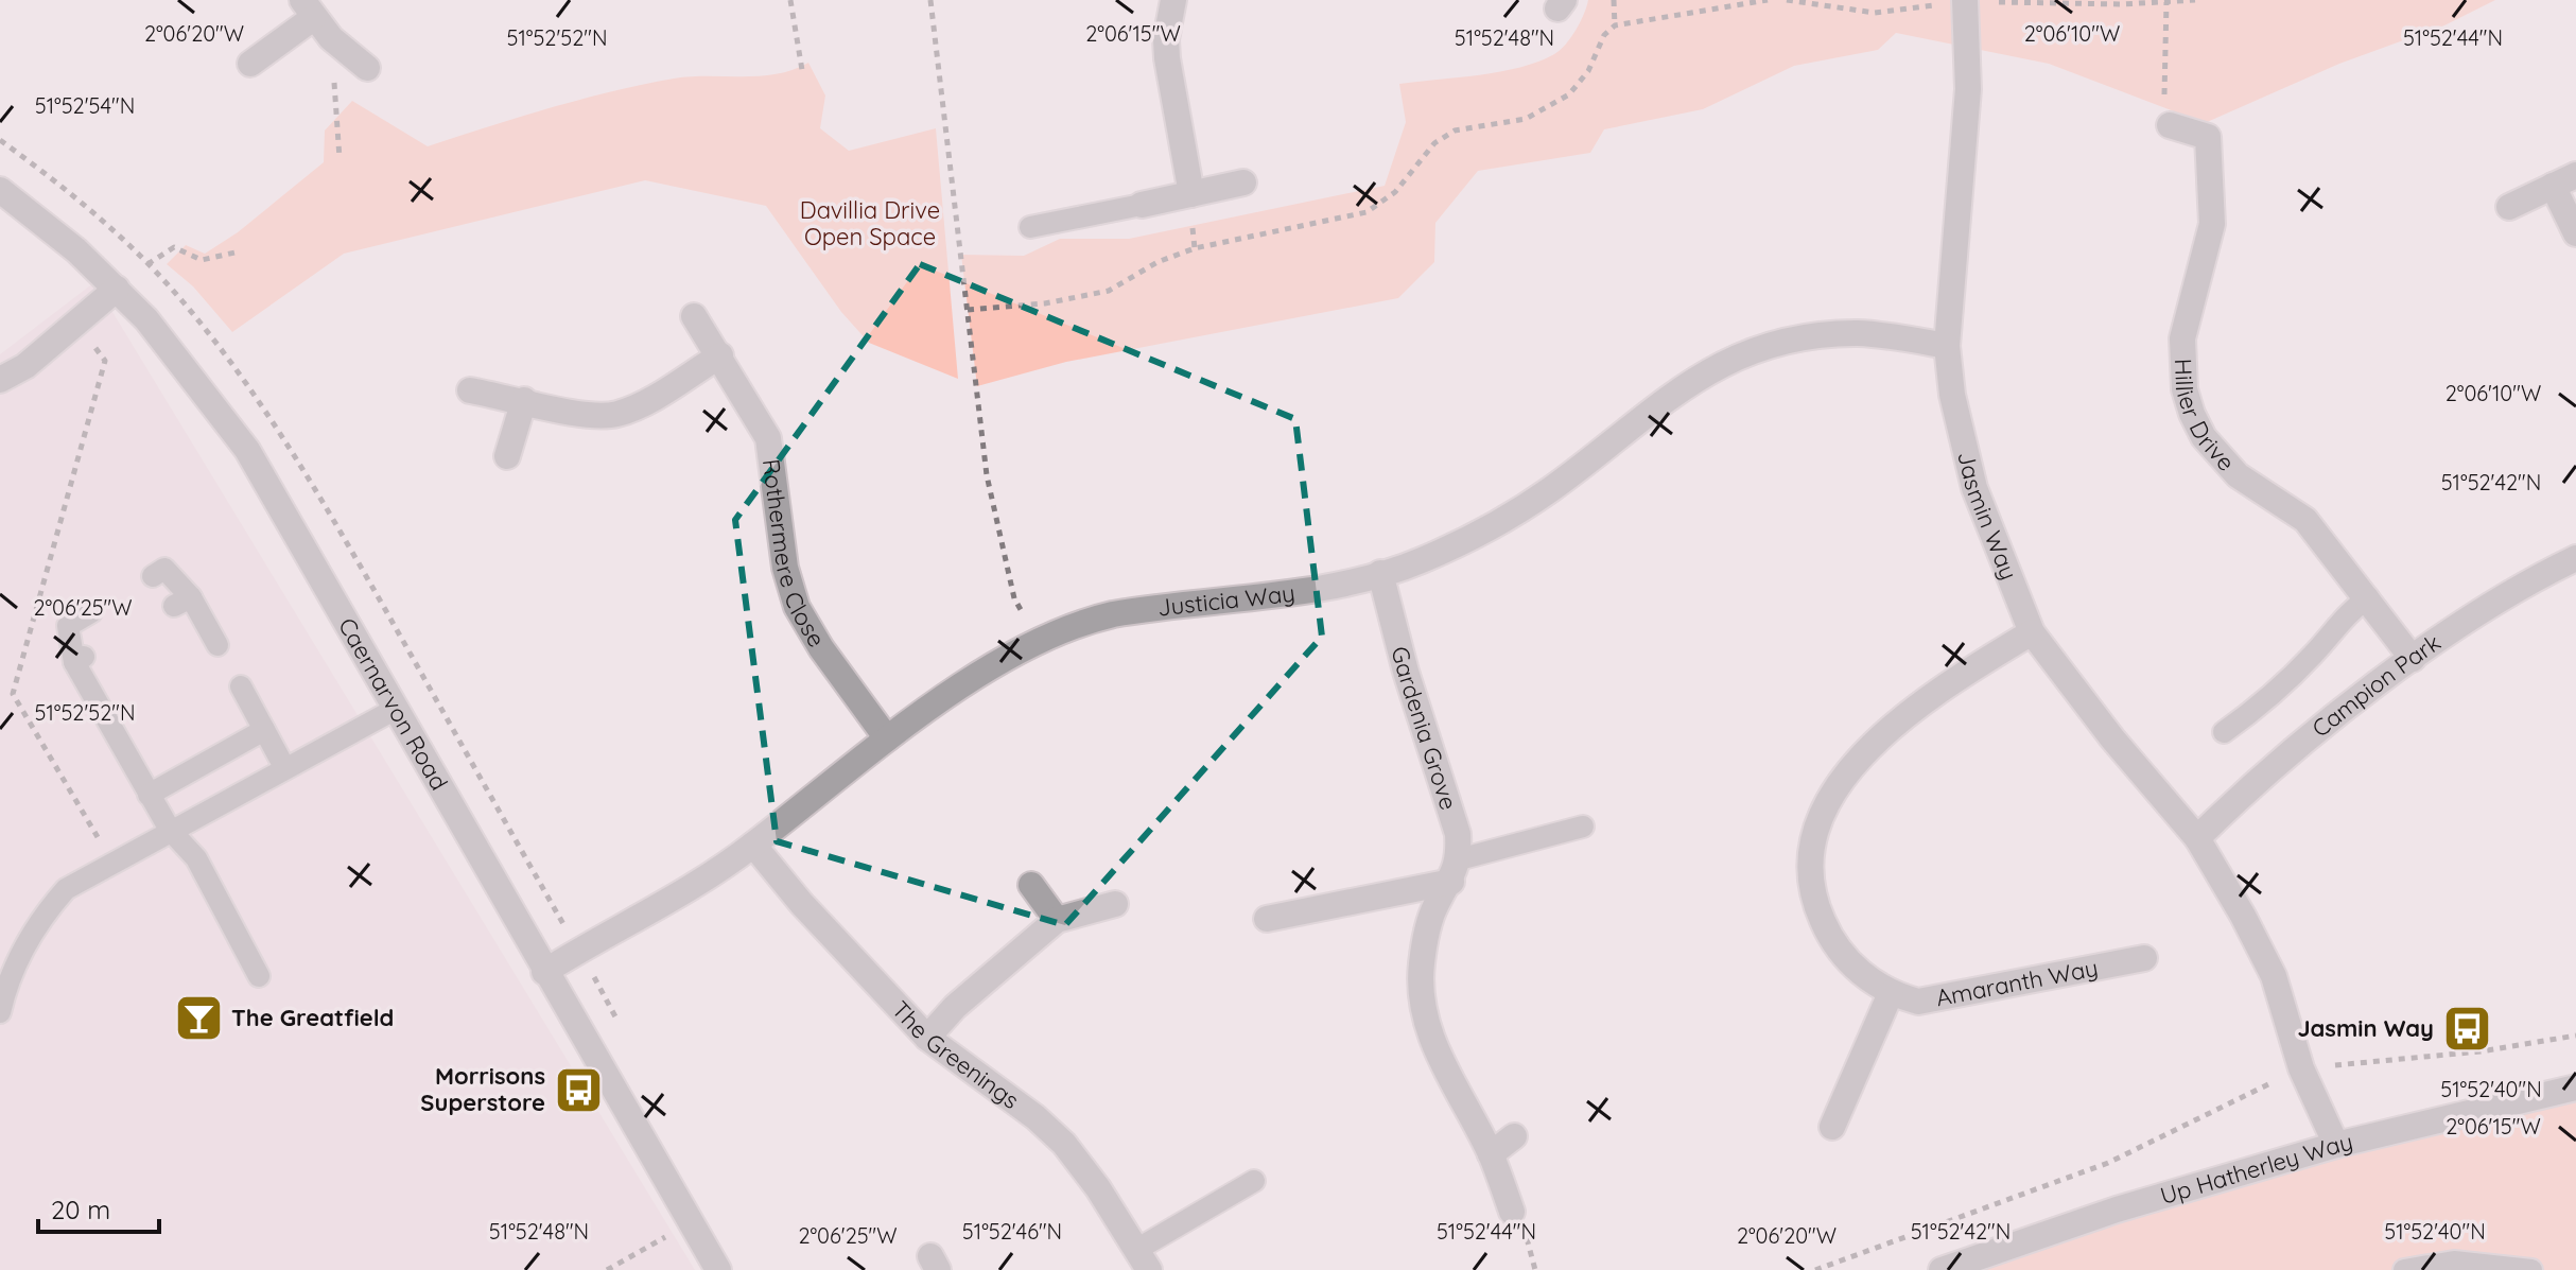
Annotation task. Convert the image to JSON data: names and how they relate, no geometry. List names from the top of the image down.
{
  "streets": {
    "street": [
      "Hillier Drive",
      "Jasmin Way",
      "Rothermere Close",
      "Justicia Way",
      "Campion Park",
      "Caernarvon Road",
      "Gardenia Grove",
      "Amaranth Way",
      "The Greenings",
      "Up Hatherley Way"
    ]
  },
  "crossings": [
    ["Hillier Drive", "Campion Park"],
    ["Jasmin Way", "Justicia Way"],
    ["Jasmin Way", "Campion Park"],
    ["Jasmin Way", "Amaranth Way"],
    ["Jasmin Way", "Up Hatherley Way"],
    ["Rothermere Close", "Justicia Way"],
    ["Justicia Way", "Caernarvon Road"],
    ["Justicia Way", "Gardenia Grove"],
    ["Justicia Way", "The Greenings"]
  ],
  "parks": ["Davillia Drive Open Space"],
  "places": {
    "bar": ["The Greatfield"],
    "bus stop": ["Jasmin Way", "Morrisons Superstore"]
  },
  "scale_bar": "20 m",
  "coordinates": [
    "2°06'20\"W",
    "2°06'15\"W",
    "2°06'10\"W",
    "51°52'52\"N",
    "51°52'48\"N",
    "51°52'44\"N",
    "51°52'54\"N",
    "51°52'42\"N",
    "2°06'25\"W",
    "51°52'40\"N",
    "51°52'46\"N"
  ]
}
